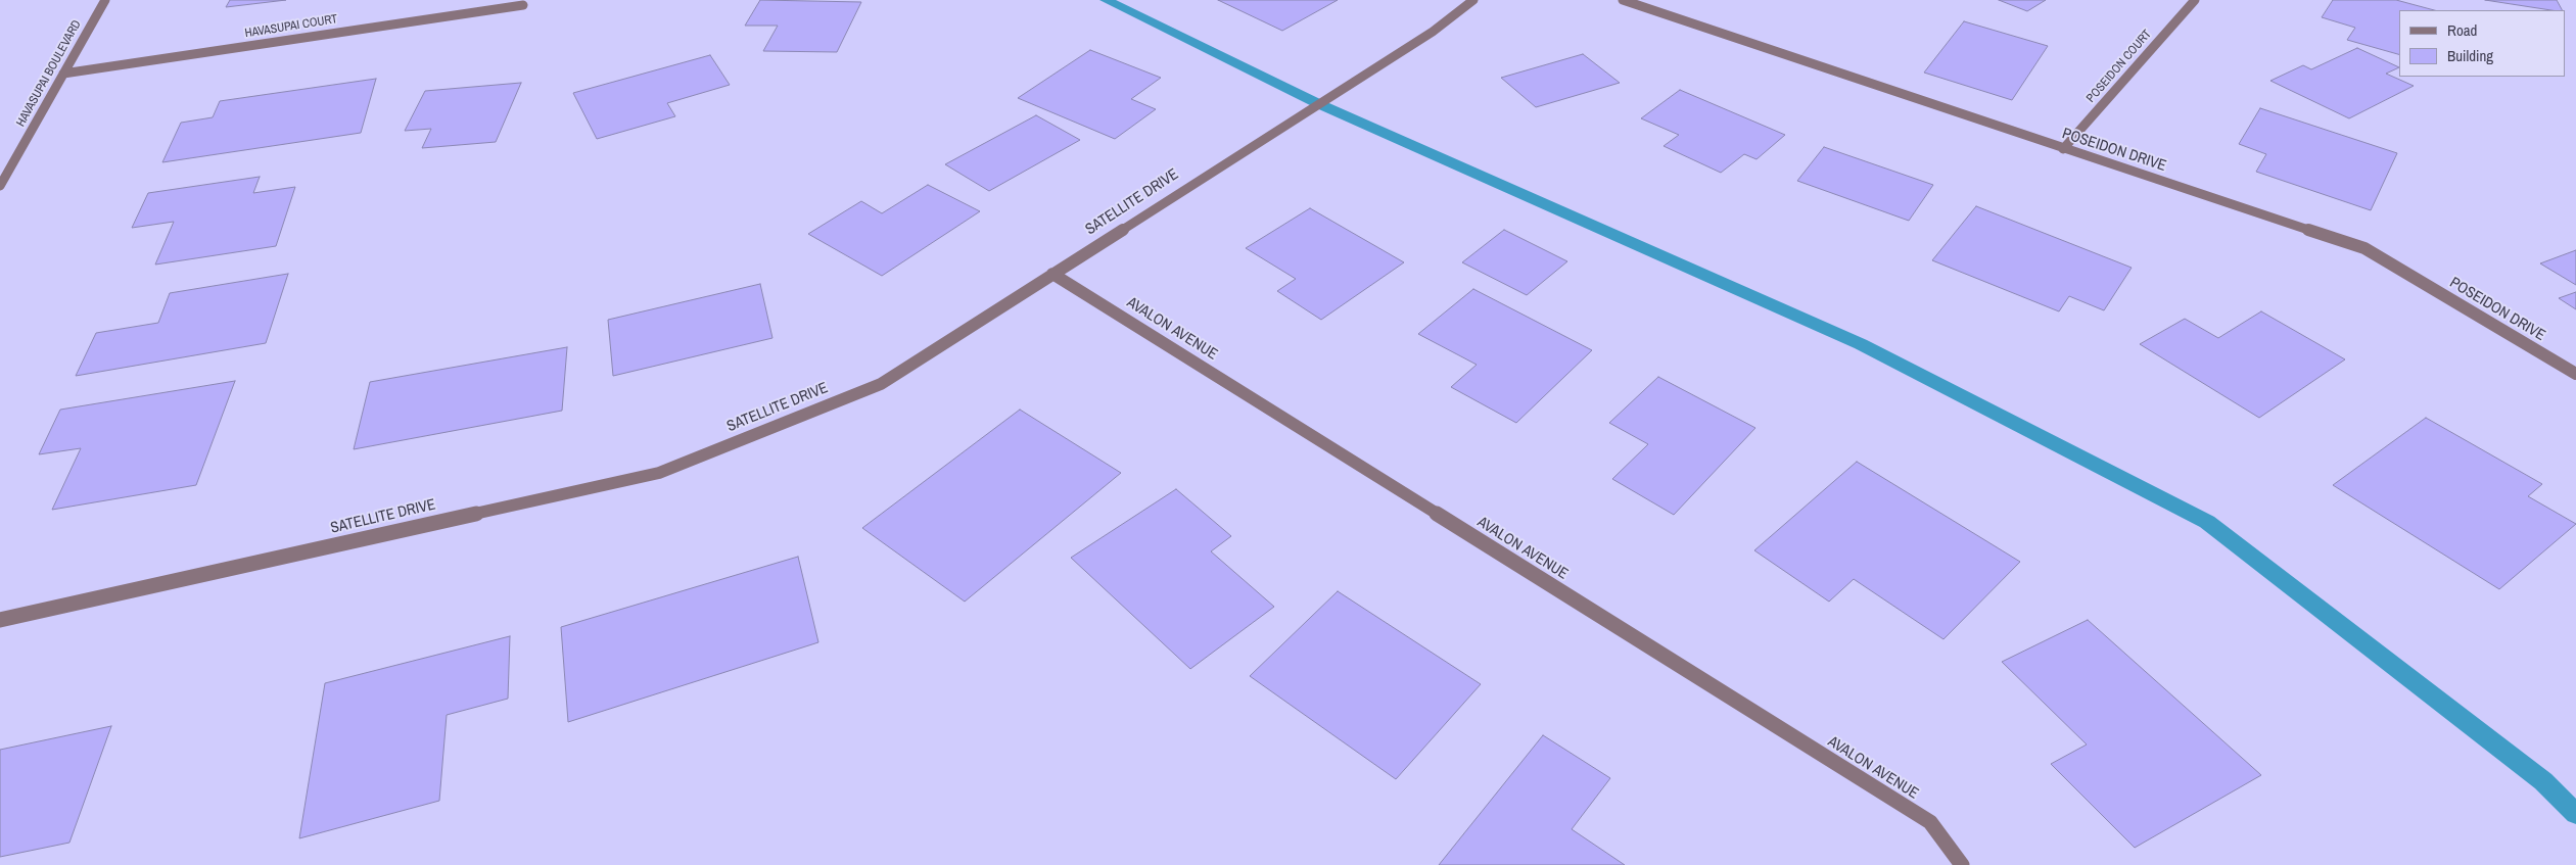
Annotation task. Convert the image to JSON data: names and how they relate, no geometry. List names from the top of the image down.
{
  "streets": {
    "street": [
      "HAVASUPAI COURT",
      "POSEIDON COURT",
      "HAVASUPAI BOULEVARD",
      "POSEIDON DRIVE",
      "SATELLITE DRIVE",
      "AVALON AVENUE"
    ]
  },
  "crossings": [
    ["HAVASUPAI COURT", "HAVASUPAI BOULEVARD"],
    ["POSEIDON COURT", "POSEIDON DRIVE"],
    ["SATELLITE DRIVE", "AVALON AVENUE"]
  ],
  "legend": ["Road", "Building"]
}
